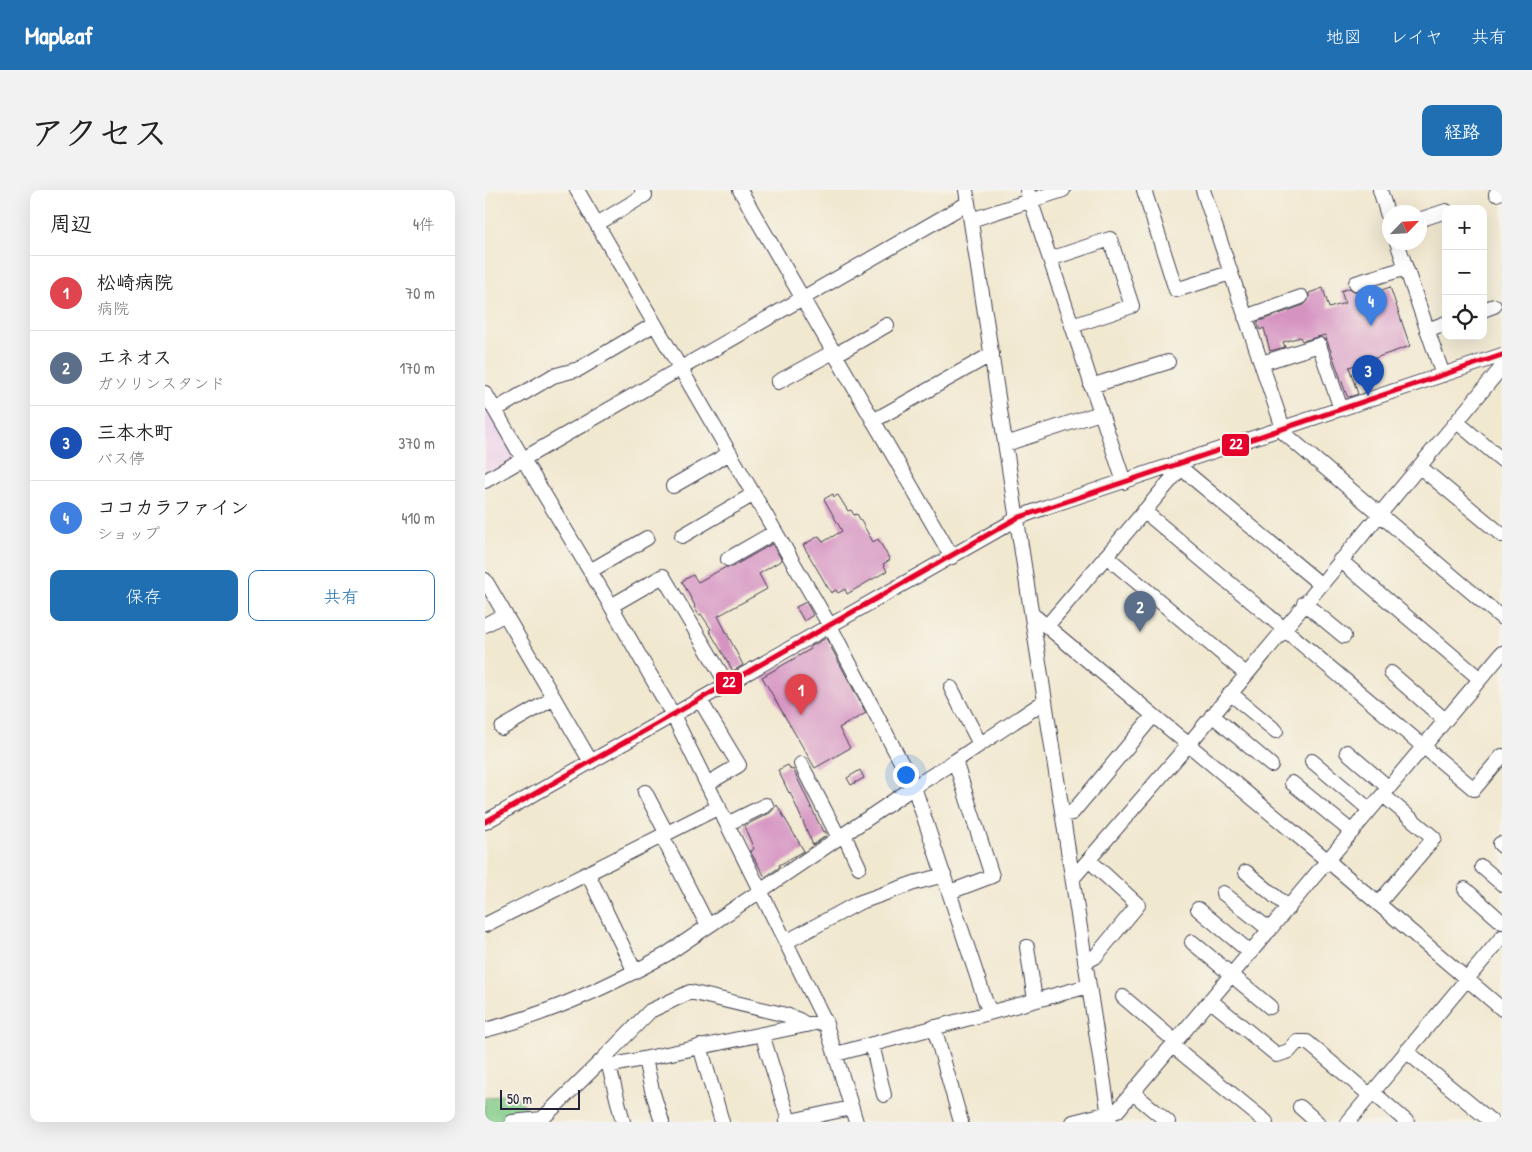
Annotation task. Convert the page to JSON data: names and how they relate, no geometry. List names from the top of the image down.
{
  "lines": ["transit line 22"],
  "scale_bar": "50 m",
  "north": "top right",
  "page": {
    "header": "Mapleaf",
    "nav": ["地図", "レイヤ", "共有"],
    "title": "アクセス",
    "buttons": [
      "経路",
      ["保存", "共有"]
    ],
    "heading": ["周辺", "4件"],
    "map_buttons": ["+", "−"],
    "list": [
      {
        "mark": "1",
        "name": "松崎病院",
        "note": "病院",
        "value": "70 m"
      },
      {
        "mark": "2",
        "name": "エネオス",
        "note": "ガソリンスタンド",
        "value": "170 m"
      },
      {
        "mark": "3",
        "name": "三本木町",
        "note": "バス停",
        "value": "370 m"
      },
      {
        "mark": "4",
        "name": "ココカラファイン",
        "note": "ショップ",
        "value": "410 m"
      }
    ],
    "pins": [
      "4",
      "3",
      "2",
      "1"
    ],
    "scale": "50 m"
  }
}
